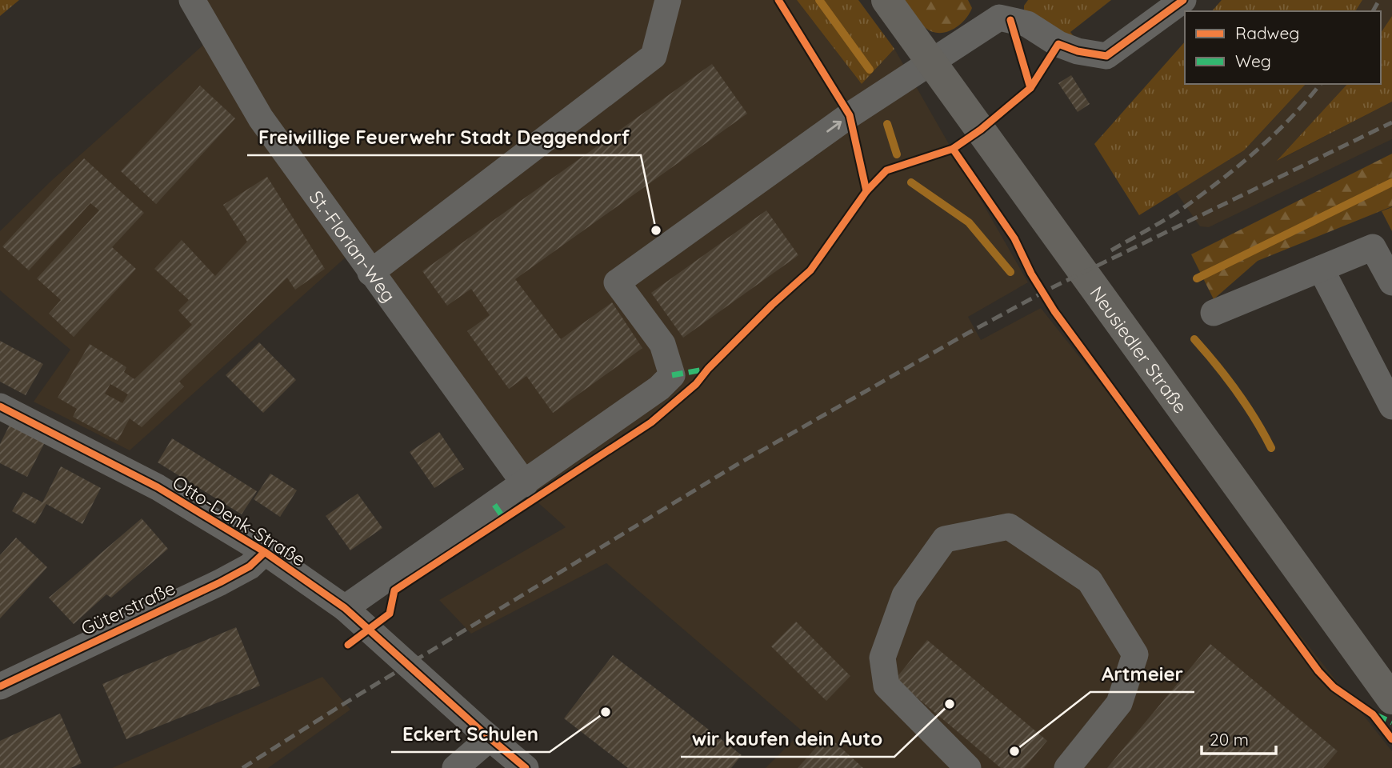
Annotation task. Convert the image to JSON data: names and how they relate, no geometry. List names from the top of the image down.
{
  "streets": {
    "main road": ["Neusiedler Straße"],
    "street": ["St.-Florian-Weg", "Otto-Denk-Straße", "Güterstraße"]
  },
  "crossings": [
    ["Otto-Denk-Straße", "Güterstraße"]
  ],
  "places": [
    "Freiwillige Feuerwehr Stadt Deggendorf",
    "wir kaufen dein Auto",
    "Eckert Schulen",
    "Artmeier"
  ],
  "legend": ["Radweg", "Weg"],
  "scale_bar": "20 m"
}
